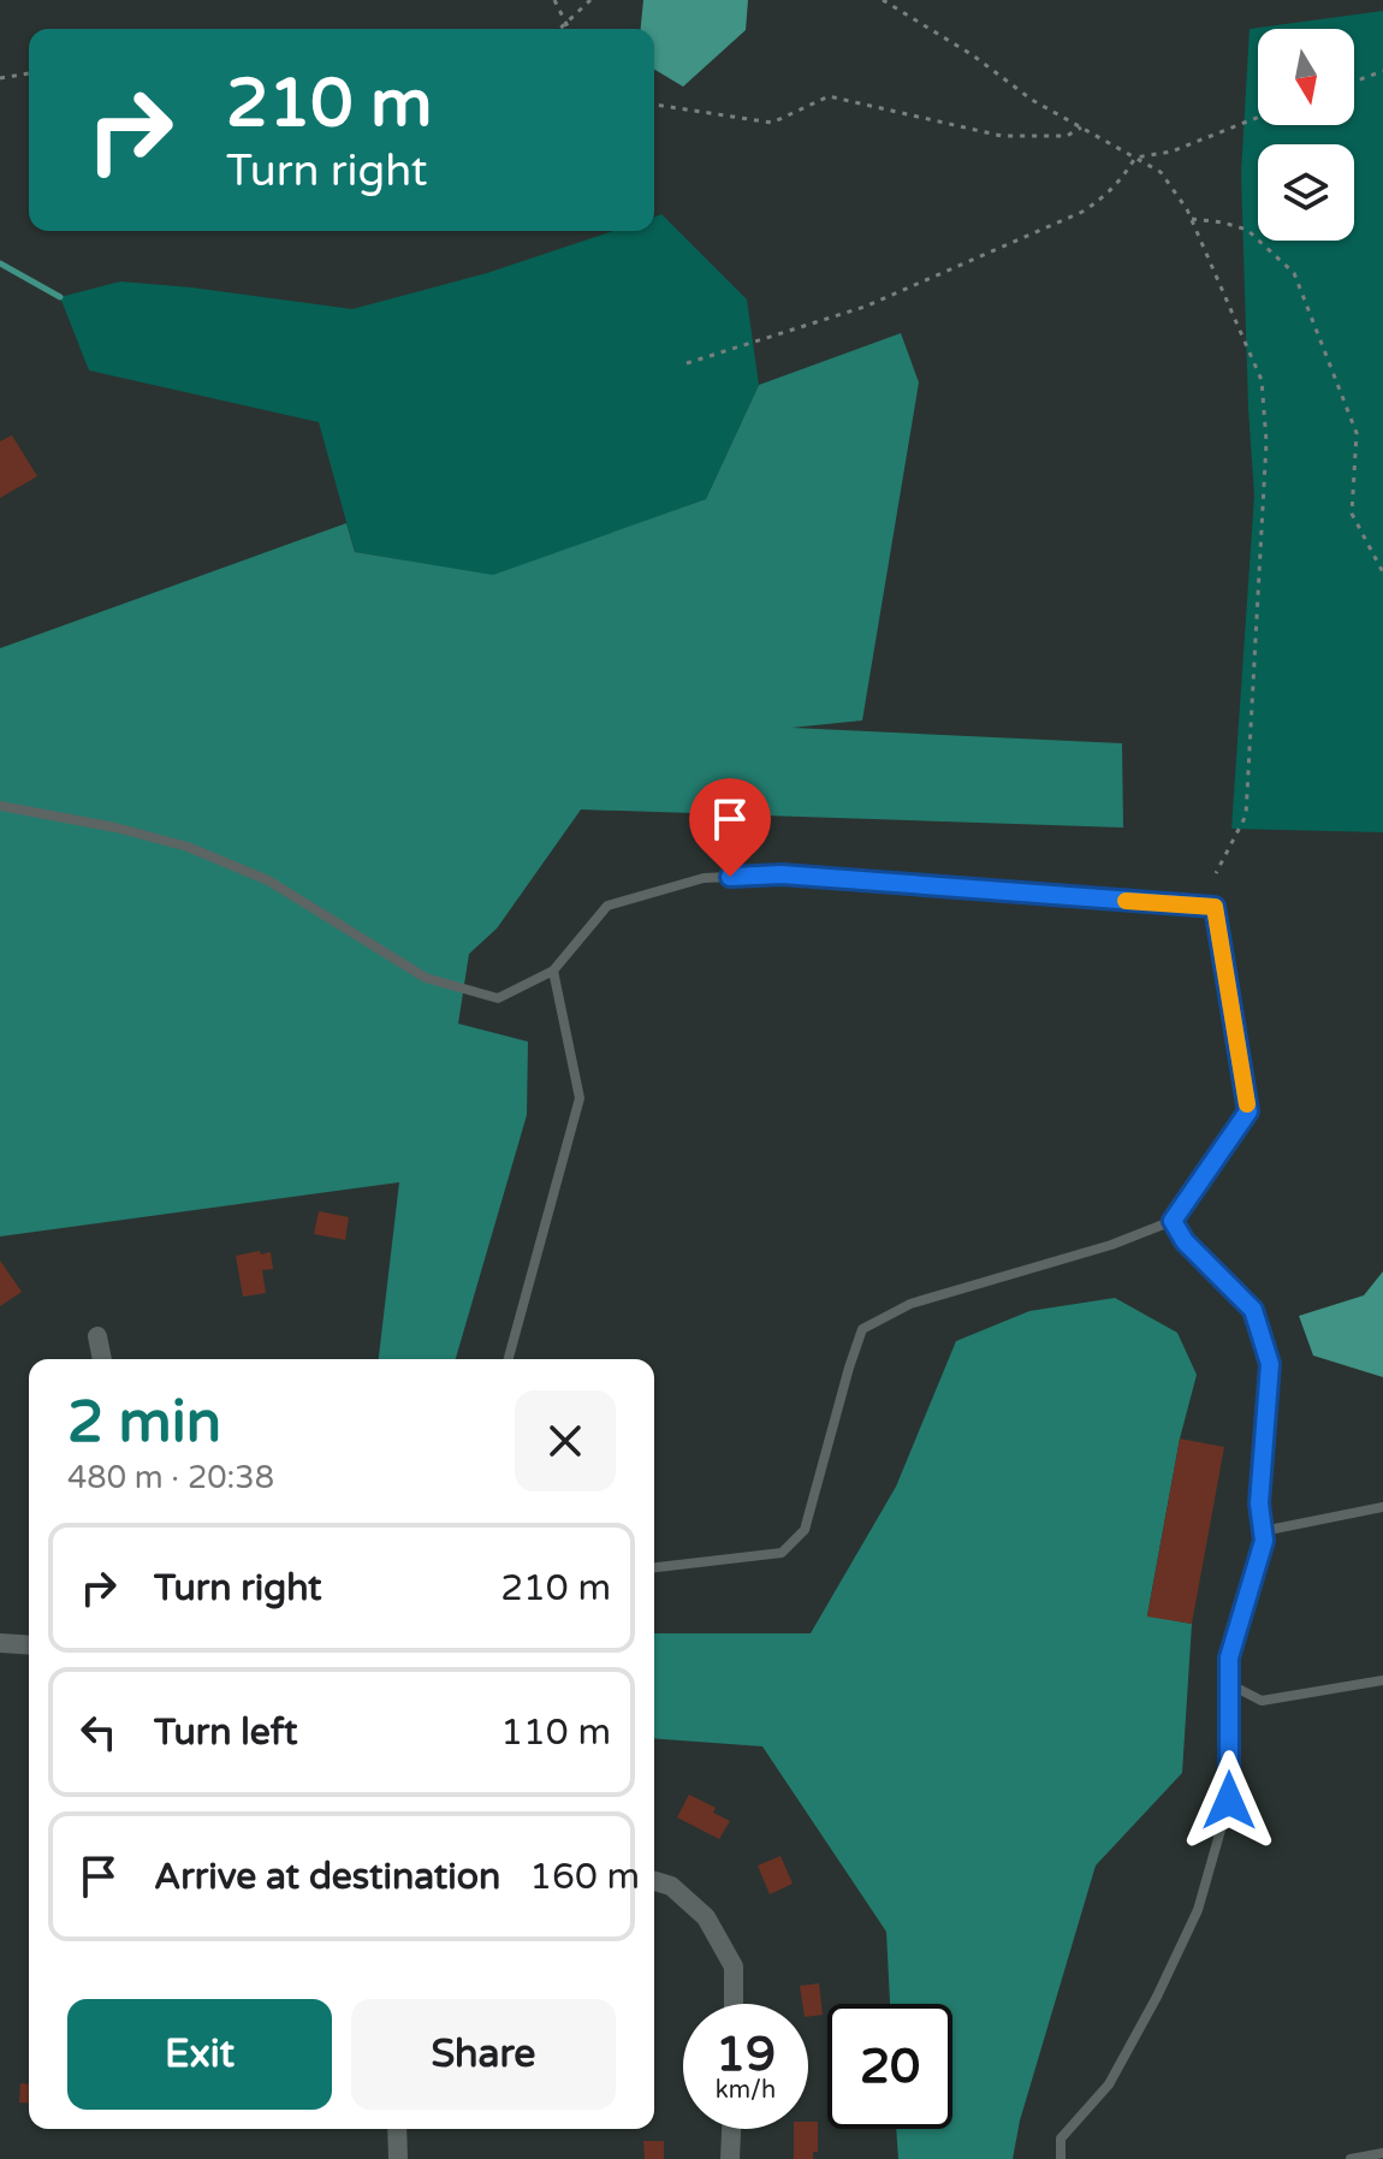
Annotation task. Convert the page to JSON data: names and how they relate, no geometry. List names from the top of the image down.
{
  "north": "bottom",
  "page": {
    "turn": ["210 m", "Turn right"],
    "heading": ["2 min", "480 m · 20:38"],
    "list": [
      {
        "name": "Turn right",
        "value": "210 m"
      },
      {
        "name": "Turn left",
        "value": "110 m"
      },
      {
        "name": "Arrive at destination",
        "value": "160 m"
      }
    ],
    "buttons": ["Exit", "Share"],
    "speed": "19 km/h",
    "limit": "20"
  }
}
